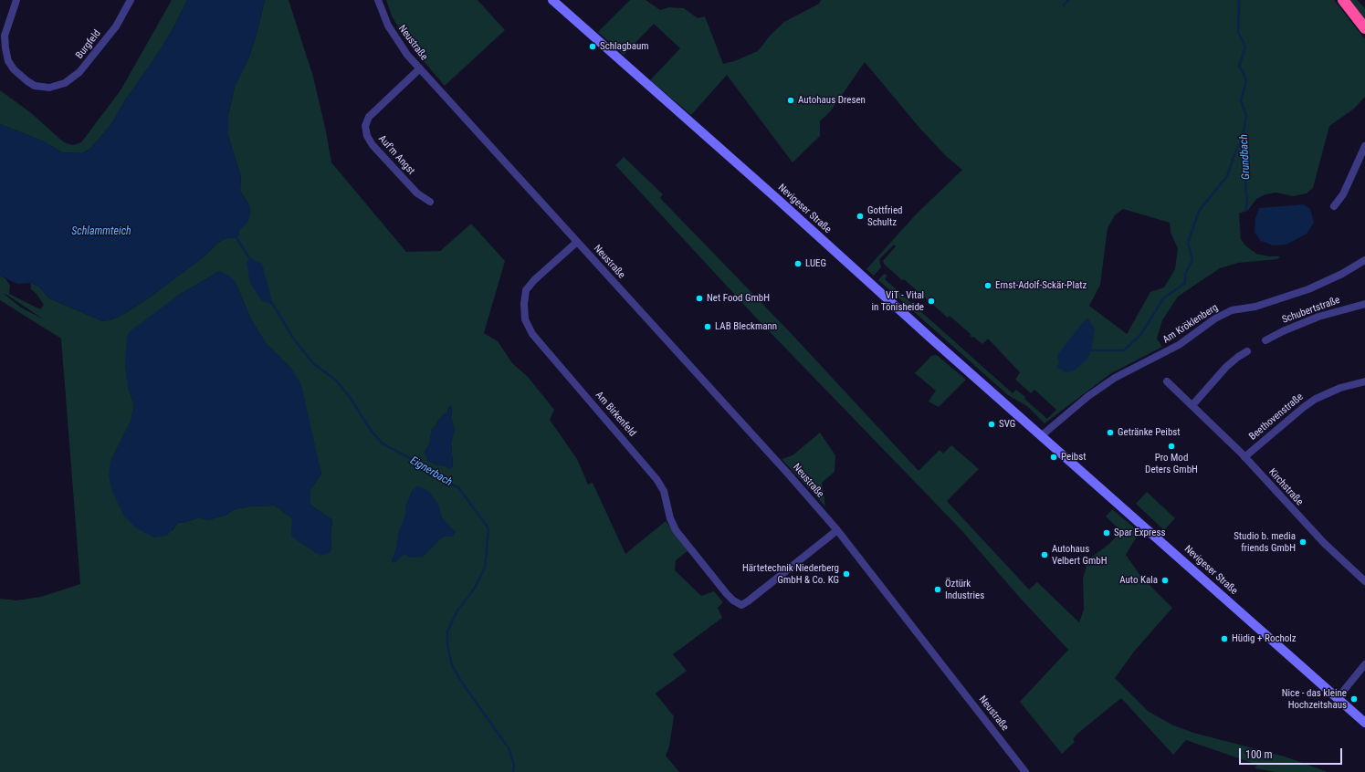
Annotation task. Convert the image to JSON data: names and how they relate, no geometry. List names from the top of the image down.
{
  "streets": {
    "main road": ["Nevigeser Straße"],
    "street": [
      "Neustraße",
      "Burgfeld",
      "Auf'm Angst",
      "Schubertstraße",
      "Am Kröklenberg",
      "Am Birkenfeld",
      "Beethovenstraße",
      "Kirchstraße"
    ]
  },
  "crossings": [
    ["Neustraße", "Auf'm Angst"],
    ["Neustraße", "Am Birkenfeld"],
    ["Nevigeser Straße", "Am Kröklenberg"],
    ["Beethovenstraße", "Kirchstraße"]
  ],
  "water": ["Grundbach", "Schlammteich", "Eignerbach"],
  "places": [
    "Schlagbaum",
    "Autohaus Dresen",
    "Gottfried Schultz",
    "LUEG",
    "Ernst-Adolf-Sckär-Platz",
    "Net Food GmbH",
    "ViT - Vital in Tönisheide",
    "LAB Bleckmann",
    "SVG",
    "Getränke Peibst",
    "Pro Mod Deters GmbH",
    "Peibst",
    "Spar Express",
    "Studio b. media friends GmbH",
    "Autohaus Velbert GmbH",
    "Härtetechnik Niederberg GmbH & Co. KG",
    "Auto Kala",
    "Öztürk Industries",
    "Hüdig + Rocholz",
    "Nice - das kleine Hochzeitshaus"
  ],
  "scale_bar": "100 m"
}
